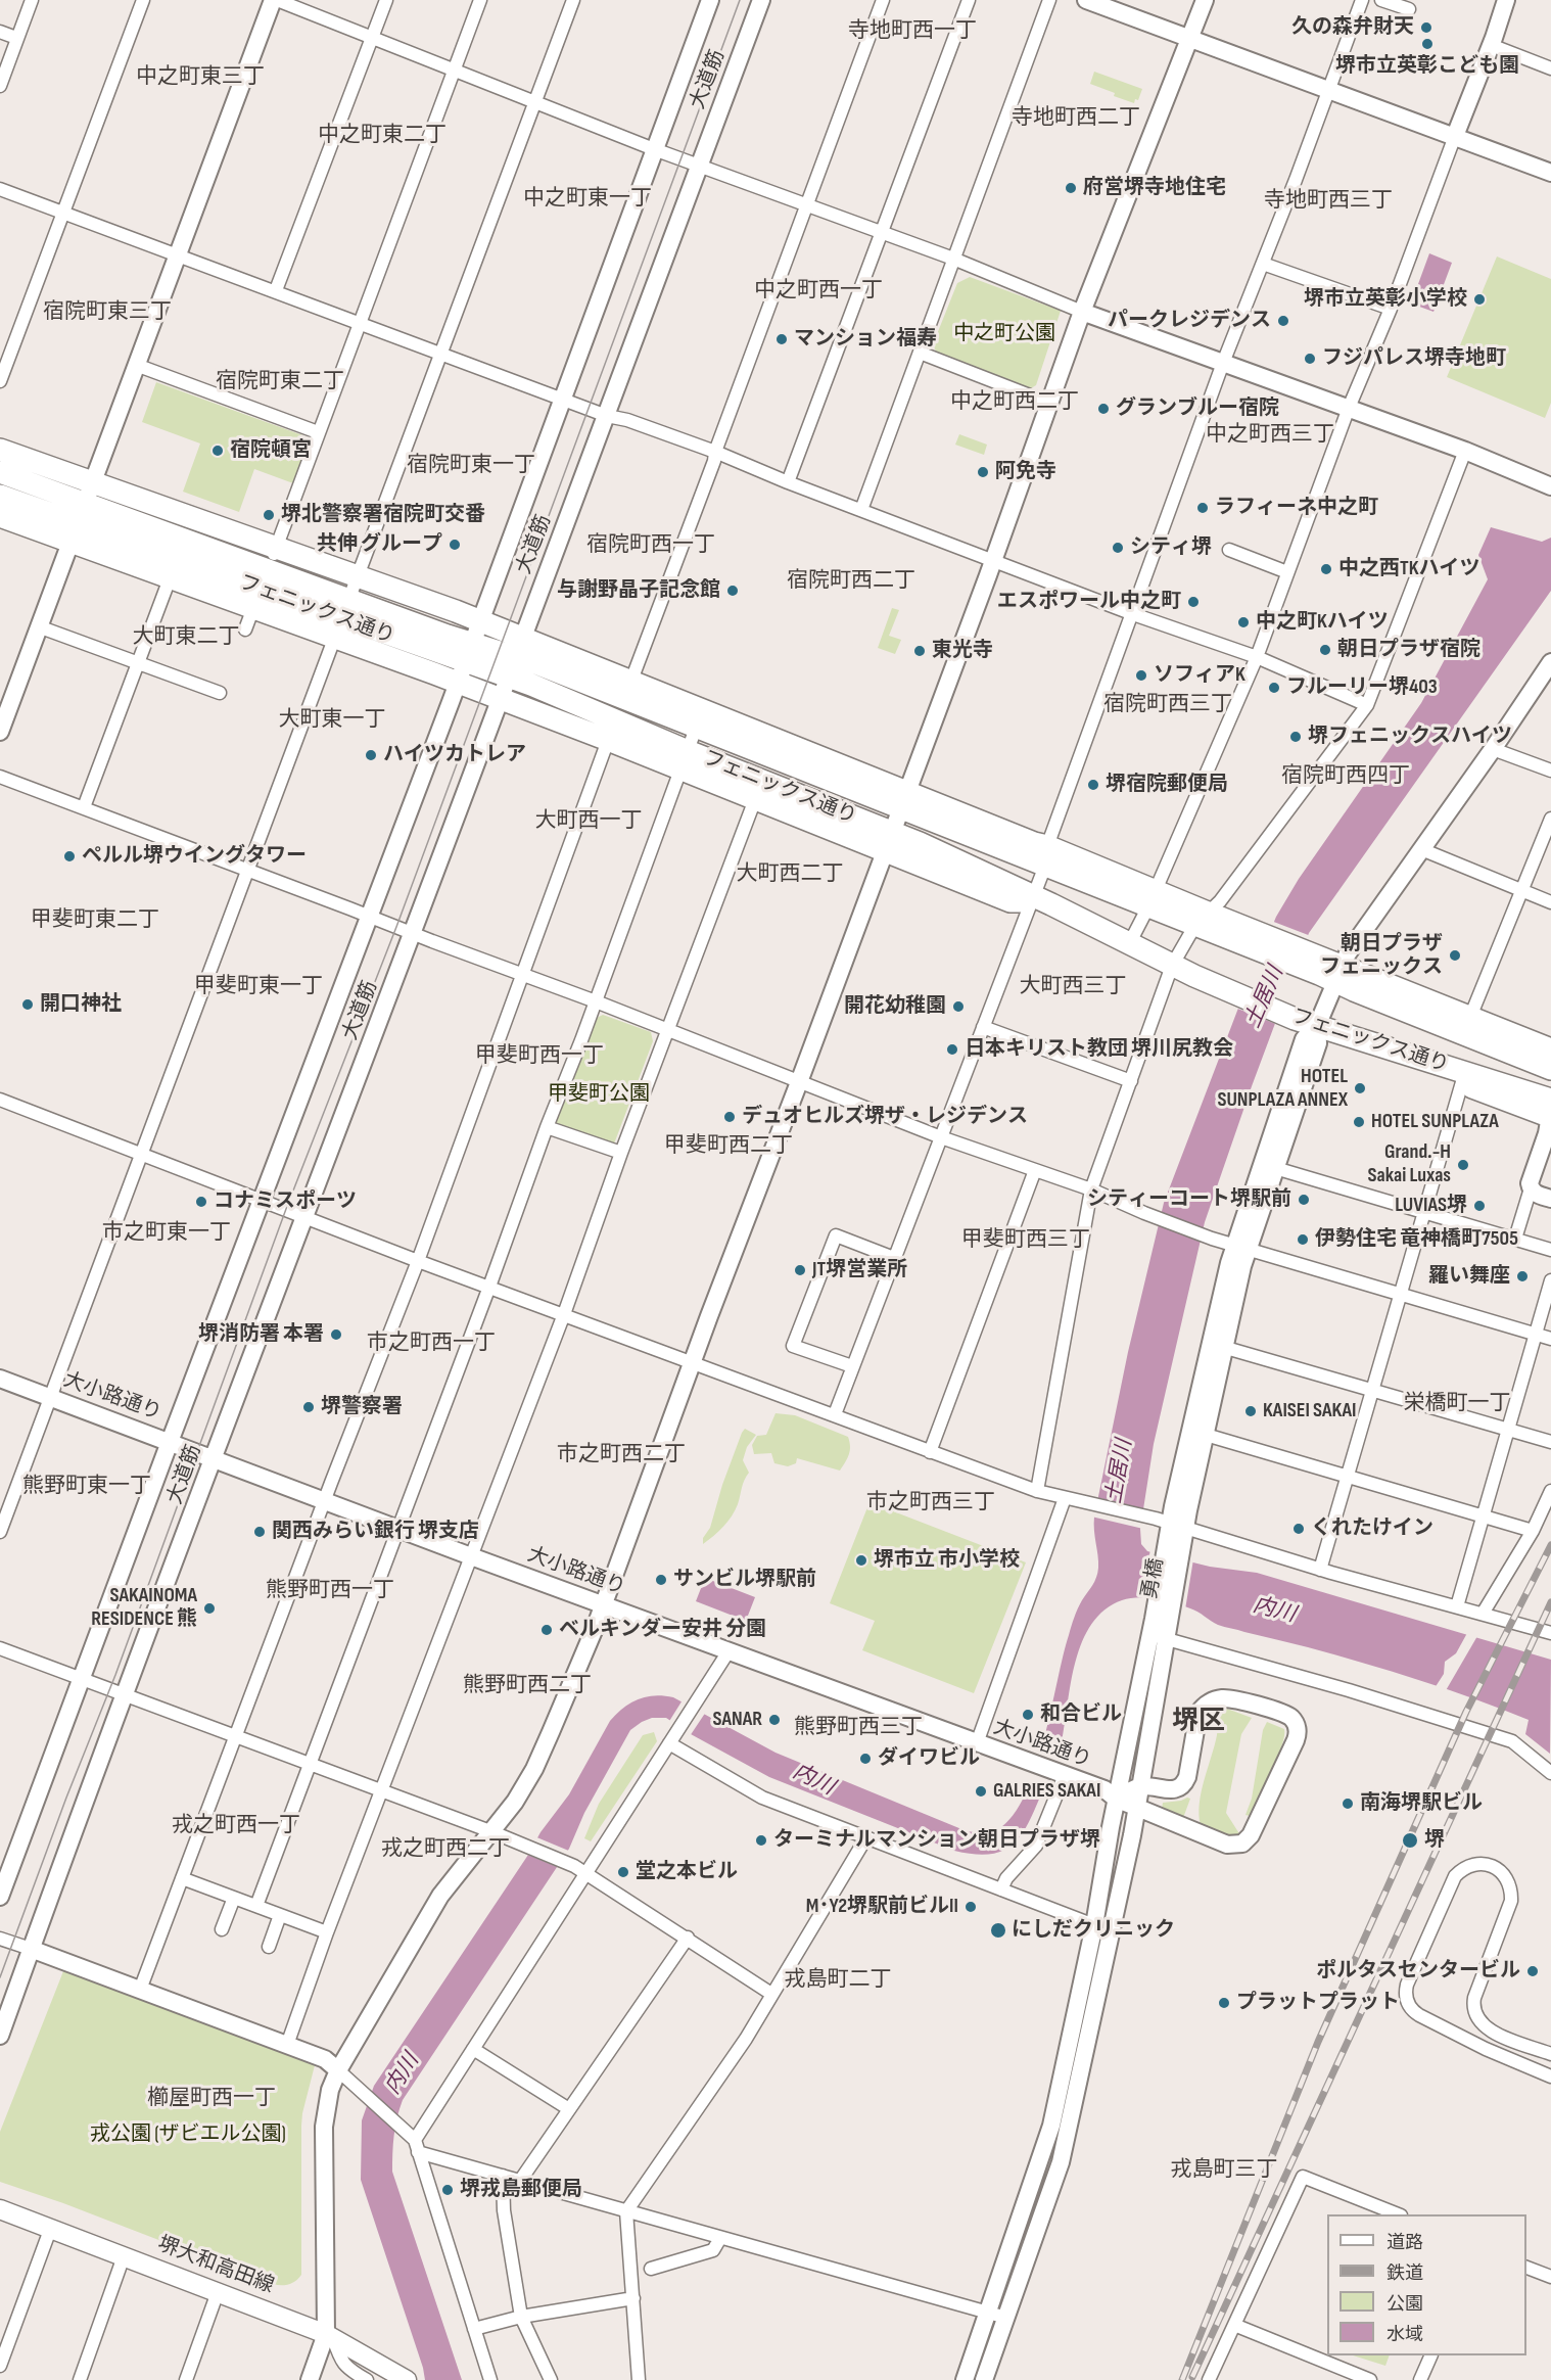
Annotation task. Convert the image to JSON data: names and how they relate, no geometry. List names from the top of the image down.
{
  "streets": {
    "highway": ["フェニックス通り"],
    "main road": ["堺大和高田線"],
    "street": ["大道筋", "大小路通り", "勇橋"]
  },
  "crossings": [
    ["大道筋", "フェニックス通り"],
    ["大道筋", "大小路通り"]
  ],
  "districts": [
    "寺地町西一丁",
    "中之町東三丁",
    "寺地町西二丁",
    "中之町東二丁",
    "中之町東一丁",
    "寺地町西三丁",
    "中之町西一丁",
    "宿院町東三丁",
    "宿院町東二丁",
    "中之町西二丁",
    "中之町西三丁",
    "宿院町東一丁",
    "宿院町西一丁",
    "宿院町西二丁",
    "大町東二丁",
    "宿院町西三丁",
    "大町東一丁",
    "宿院町西四丁",
    "大町西一丁",
    "大町西二丁",
    "甲斐町東二丁",
    "甲斐町東一丁",
    "大町西三丁",
    "甲斐町西一丁",
    "甲斐町西二丁",
    "市之町東一丁",
    "甲斐町西三丁",
    "市之町西一丁",
    "栄橋町一丁",
    "市之町西二丁",
    "熊野町東一丁",
    "市之町西三丁",
    "熊野町西一丁",
    "熊野町西二丁",
    "堺区",
    "熊野町西三丁",
    "戎之町西一丁",
    "戎之町西二丁",
    "戎島町二丁",
    "櫛屋町西一丁",
    "戎島町三丁"
  ],
  "water": ["土居川", "内川"],
  "parks": ["中之町公園", "甲斐町公園", "戎公園 (ザビエル公園)"],
  "places": [
    "久の森弁財天",
    "堺市立英彰こども園",
    "府営堺寺地住宅",
    "堺市立英彰小学校",
    "パークレジデンス",
    "マンション福寿",
    "フジパレス堺寺地町",
    "グランブルー宿院",
    "宿院頓宮",
    "阿免寺",
    "ラフィーネ中之町",
    "堺北警察署宿院町交番",
    "共伸 グループ",
    "シティ堺",
    "中之西TKハイツ",
    "与謝野晶子記念館",
    "エスポワール中之町",
    "中之町Kハイツ",
    "朝日プラザ宿院",
    "東光寺",
    "ソフィアK",
    "フルーリー堺403",
    "堺フェニックスハイツ",
    "ハイツカトレア",
    "堺宿院郵便局",
    "ペルル堺ウイングタワー",
    "朝日プラザ フェニックス",
    "開口神社",
    "開花幼稚園",
    "日本キリスト教団 堺川尻教会",
    "HOTEL SUNPLAZA ANNEX",
    "デュオヒルズ堺ザ・レジデンス",
    "HOTEL SUNPLAZA",
    "Grand.-H Sakai Luxas",
    "シティーコート堺駅前",
    "コナミスポーツ",
    "LUVIAS堺",
    "伊勢住宅 竜神橋町7505",
    "JT堺営業所",
    "羅い舞座",
    "堺消防署 本署",
    "堺警察署",
    "KAISEI SAKAI",
    "くれたけイン",
    "関西みらい銀行 堺支店",
    "堺市立 市小学校",
    "サンビル堺駅前",
    "SAKAINOMA RESIDENCE 熊",
    "ベルキンダー安井 分園",
    "和合ビル",
    "SANAR",
    "ダイワビル",
    "GALRIES SAKAI",
    "南海堺駅ビル",
    "ターミナルマンション朝日プラザ堺",
    "堺",
    "堂之本ビル",
    "M･Y2堺駅前ビルII",
    "にしだクリニック",
    "ポルタスセンタービル",
    "プラットプラット",
    "堺戎島郵便局"
  ],
  "legend": [
    "道路",
    "鉄道",
    "公園",
    "水域"
  ]
}
